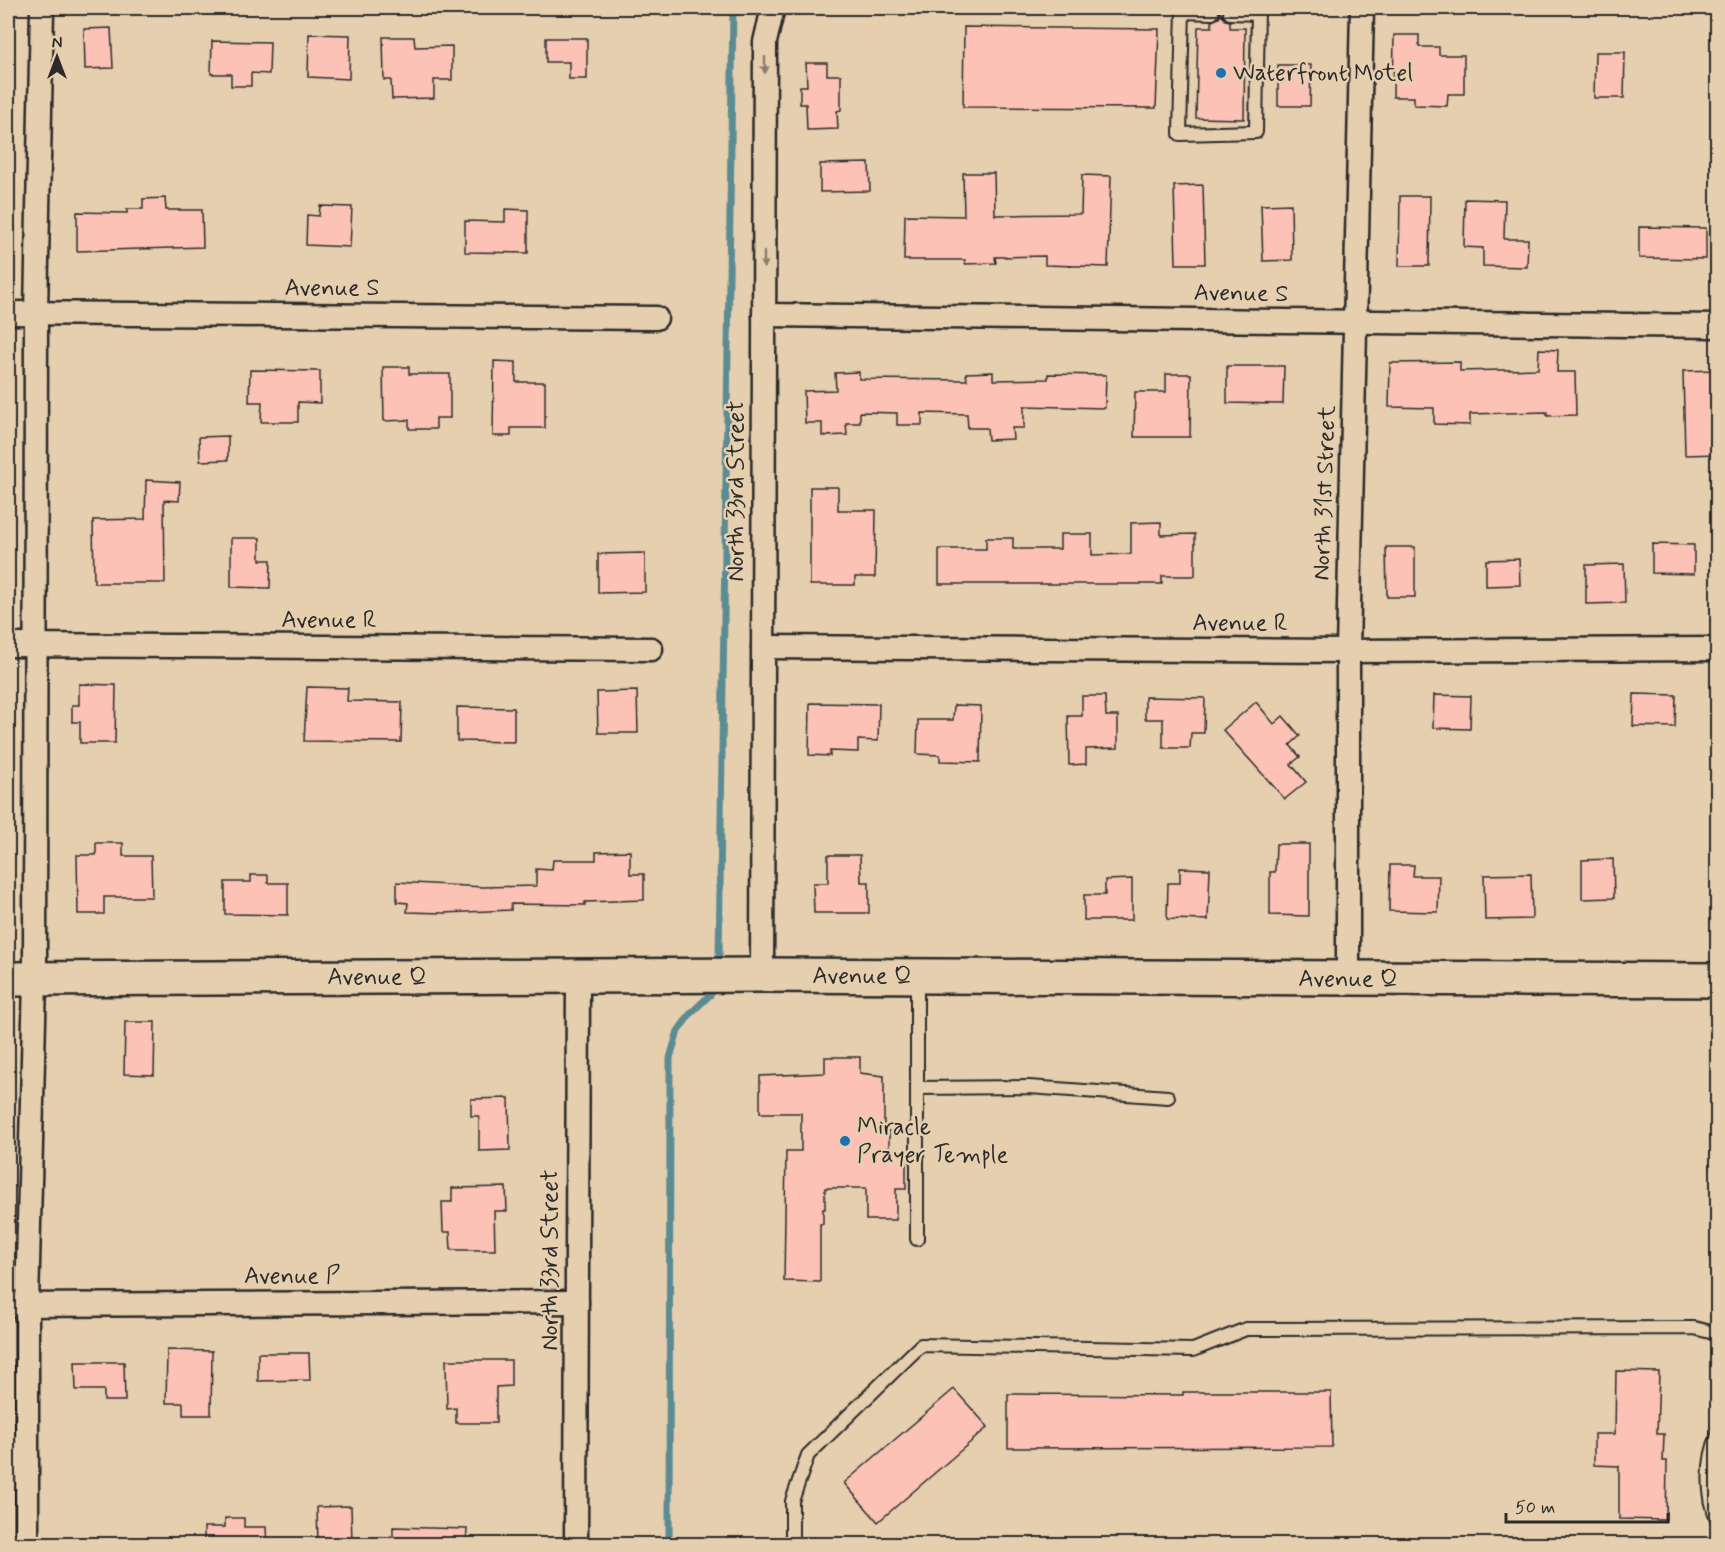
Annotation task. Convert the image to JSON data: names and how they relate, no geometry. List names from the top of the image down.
{
  "streets": {
    "street": [
      "Avenue S",
      "North 33rd Street",
      "North 31st Street",
      "Avenue R",
      "Avenue Q",
      "Avenue P"
    ]
  },
  "crossings": [
    ["Avenue S", "North 33rd Street"],
    ["Avenue S", "North 31st Street"],
    ["North 33rd Street", "Avenue R"],
    ["North 33rd Street", "Avenue Q"],
    ["North 33rd Street", "Avenue P"],
    ["North 31st Street", "Avenue R"],
    ["North 31st Street", "Avenue Q"]
  ],
  "places": ["Waterfront Motel", "Miracle Prayer Temple"],
  "scale_bar": "50 m",
  "north": "top"
}
